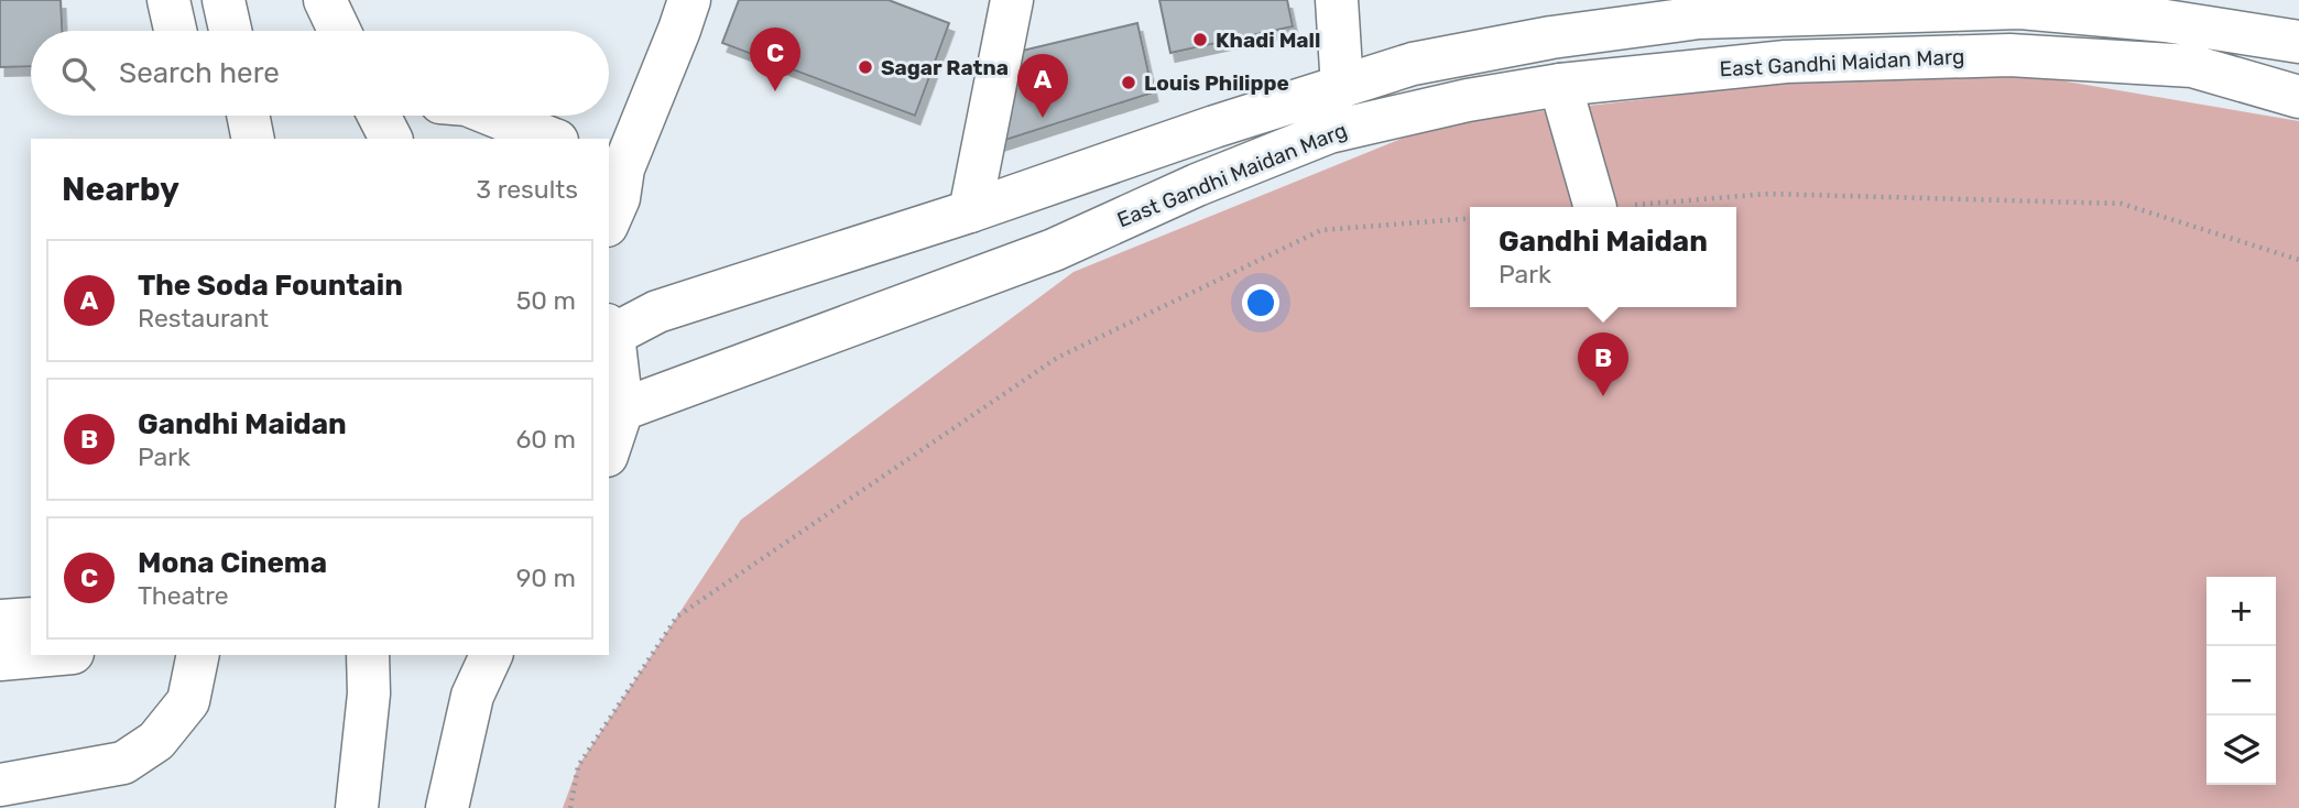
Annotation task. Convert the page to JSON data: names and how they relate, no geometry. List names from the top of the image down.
{
  "streets": {
    "main road": ["East Gandhi Maidan Marg"]
  },
  "places": ["Khadi Mall", "Sagar Ratna", "Louis Philippe"],
  "page": {
    "pins": ["C", "A", "B"],
    "search": "Search here",
    "heading": ["Nearby", "3 results"],
    "popup": ["Gandhi Maidan", "Park"],
    "list": [
      {
        "mark": "A",
        "name": "The Soda Fountain",
        "note": "Restaurant",
        "value": "50 m"
      },
      {
        "mark": "B",
        "name": "Gandhi Maidan",
        "note": "Park",
        "value": "60 m"
      },
      {
        "mark": "C",
        "name": "Mona Cinema",
        "note": "Theatre",
        "value": "90 m"
      }
    ],
    "map_buttons": ["+", "−"]
  }
}
